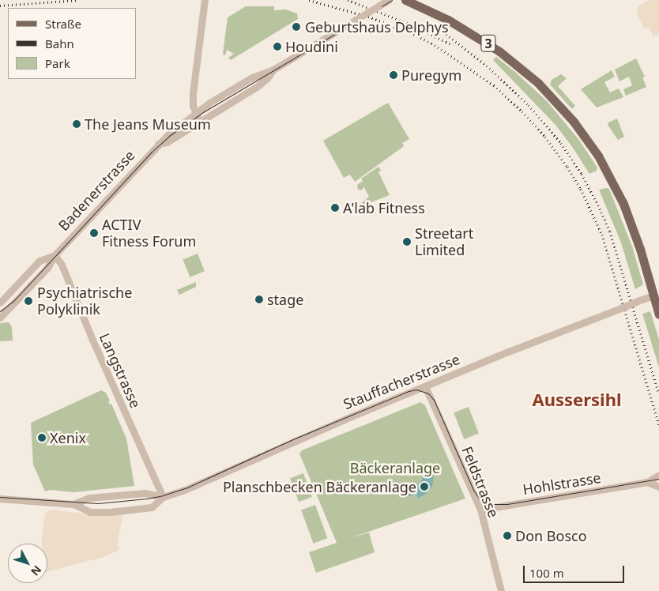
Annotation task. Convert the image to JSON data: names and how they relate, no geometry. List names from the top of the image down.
{
  "streets": {
    "main road": ["3"],
    "street": [
      "Badenerstrasse",
      "Langstrasse",
      "Stauffacherstrasse",
      "Feldstrasse",
      "Hohlstrasse"
    ]
  },
  "crossings": [
    ["3", "Stauffacherstrasse"],
    ["Badenerstrasse", "Langstrasse"],
    ["Langstrasse", "Stauffacherstrasse"],
    ["Stauffacherstrasse", "Feldstrasse"],
    ["Feldstrasse", "Hohlstrasse"]
  ],
  "districts": ["Aussersihl"],
  "parks": ["Bäckeranlage"],
  "places": [
    "Geburtshaus Delphys",
    "Houdini",
    "Puregym",
    "The Jeans Museum",
    "A'lab Fitness",
    "ACTIV Fitness Forum",
    "Streetart Limited",
    "stage",
    "Psychiatrische Polyklinik",
    "Xenix",
    "Planschbecken Bäckeranlage",
    "Don Bosco"
  ],
  "legend": ["Straße", "Bahn", "Park"],
  "scale_bar": "100 m",
  "north": "bottom right"
}
